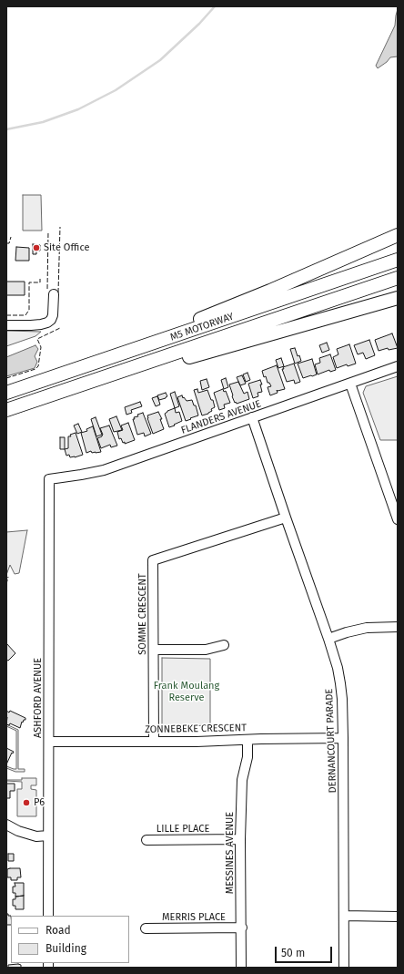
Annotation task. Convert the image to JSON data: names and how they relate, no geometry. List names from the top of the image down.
{
  "streets": {
    "highway": ["M5 MOTORWAY"],
    "street": [
      "FLANDERS AVENUE",
      "SOMME CRESCENT",
      "ASHFORD AVENUE",
      "ZONNEBEKE CRESCENT",
      "DERNANCOURT PARADE",
      "LILLE PLACE",
      "MESSINES AVENUE",
      "MERRIS PLACE"
    ]
  },
  "crossings": [
    ["FLANDERS AVENUE", "ASHFORD AVENUE"],
    ["FLANDERS AVENUE", "DERNANCOURT PARADE"],
    ["SOMME CRESCENT", "ZONNEBEKE CRESCENT"],
    ["SOMME CRESCENT", "DERNANCOURT PARADE"],
    ["ASHFORD AVENUE", "ZONNEBEKE CRESCENT"],
    ["ZONNEBEKE CRESCENT", "DERNANCOURT PARADE"],
    ["ZONNEBEKE CRESCENT", "MESSINES AVENUE"],
    ["LILLE PLACE", "MESSINES AVENUE"],
    ["MESSINES AVENUE", "MERRIS PLACE"]
  ],
  "parks": ["Frank Moulang Reserve"],
  "places": ["Site Office", "P6"],
  "legend": ["Road", "Building"],
  "scale_bar": "50 m"
}
